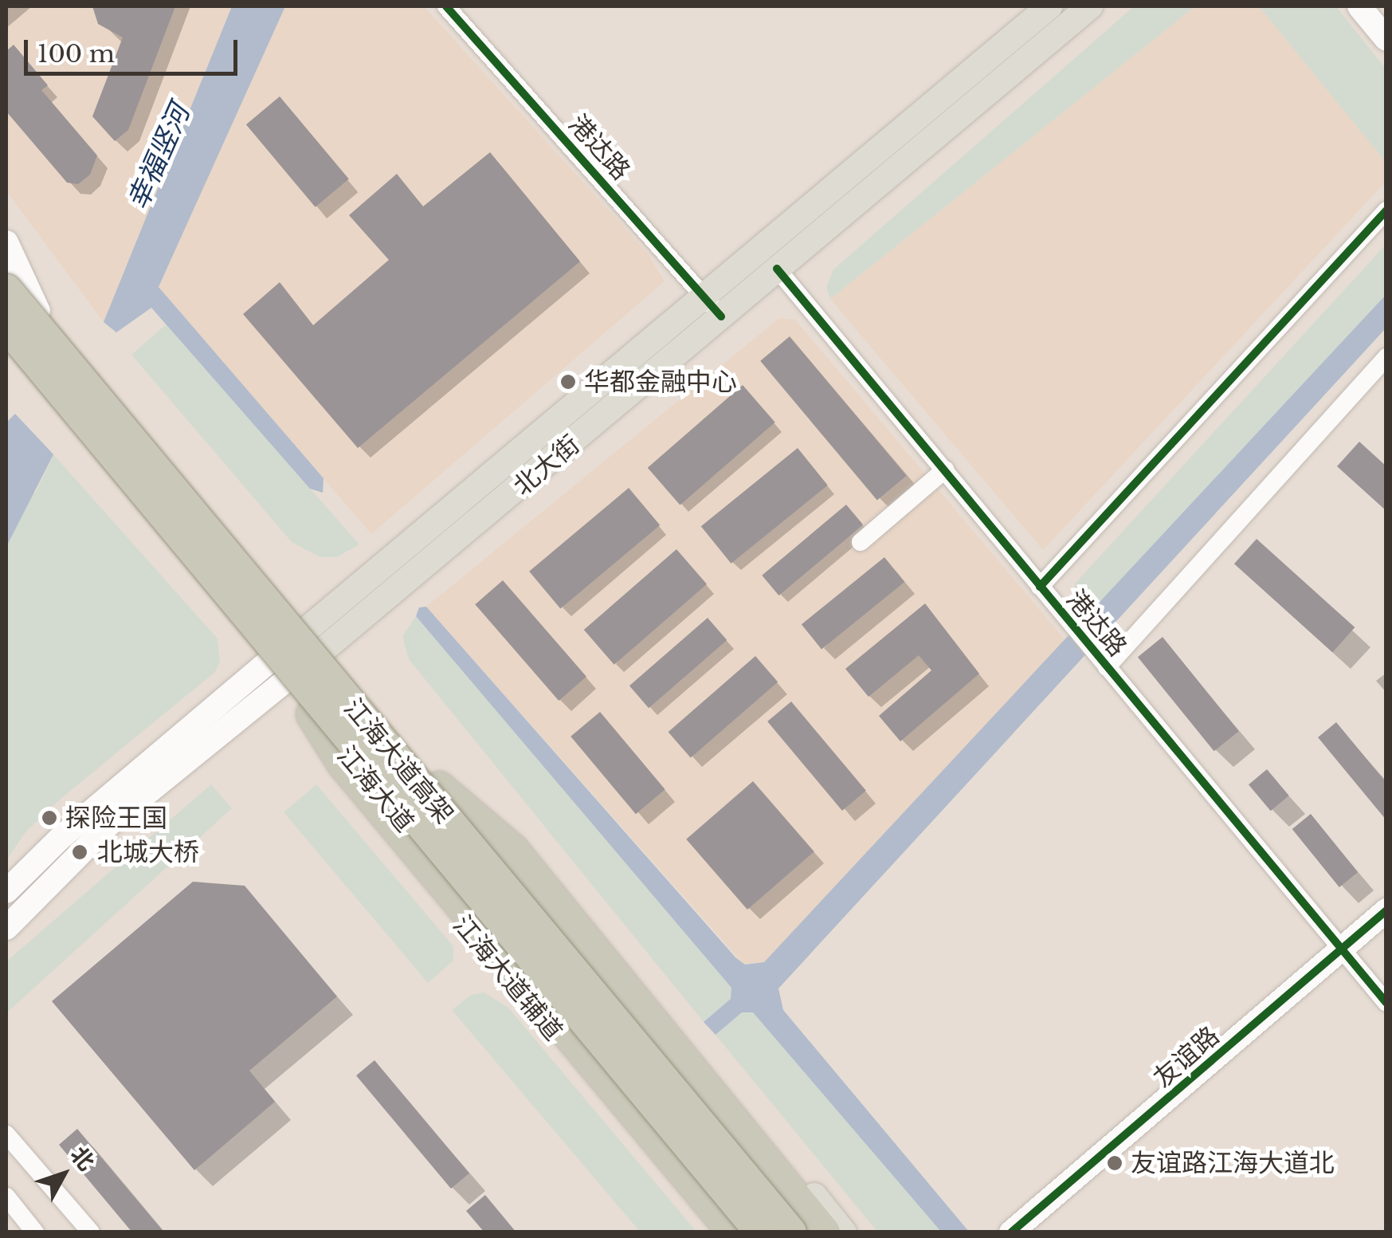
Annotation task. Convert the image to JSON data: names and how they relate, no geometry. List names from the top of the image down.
{
  "streets": {
    "highway": ["江海大道高架"],
    "main road": [
      "北大街",
      "江海大道",
      "江海大道辅道",
      "友谊路"
    ],
    "street": ["港达路"]
  },
  "crossings": [
    ["港达路", "北大街"],
    ["港达路", "友谊路"],
    ["北大街", "江海大道"],
    ["江海大道", "江海大道辅道"]
  ],
  "water": ["幸福竖河"],
  "places": [
    "华都金融中心",
    "探险王国",
    "北城大桥",
    "友谊路江海大道北"
  ],
  "scale_bar": "100 m",
  "north": "top right"
}
